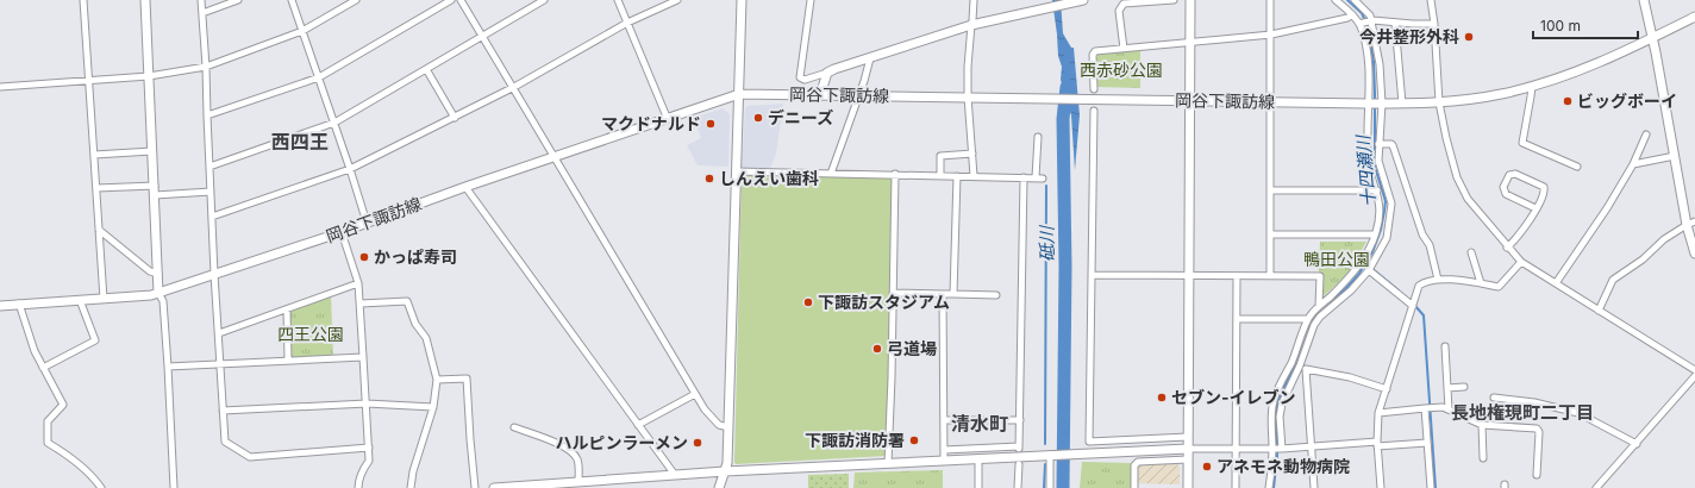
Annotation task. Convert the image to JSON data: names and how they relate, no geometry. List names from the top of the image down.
{
  "streets": {
    "main road": ["岡谷下諏訪線"]
  },
  "districts": ["西四王", "長地権現町二丁目", "清水町"],
  "water": ["十四瀬川", "砥川"],
  "parks": ["西赤砂公園", "鴨田公園", "四王公園"],
  "places": [
    "今井整形外科",
    "ビッグボーイ",
    "デニーズ",
    "マクドナルド",
    "しんえい歯科",
    "かっぱ寿司",
    "下諏訪スタジアム",
    "弓道場",
    "セブン-イレブン",
    "下諏訪消防署",
    "ハルピンラーメン",
    "アネモネ動物病院"
  ],
  "scale_bar": "100 m"
}
